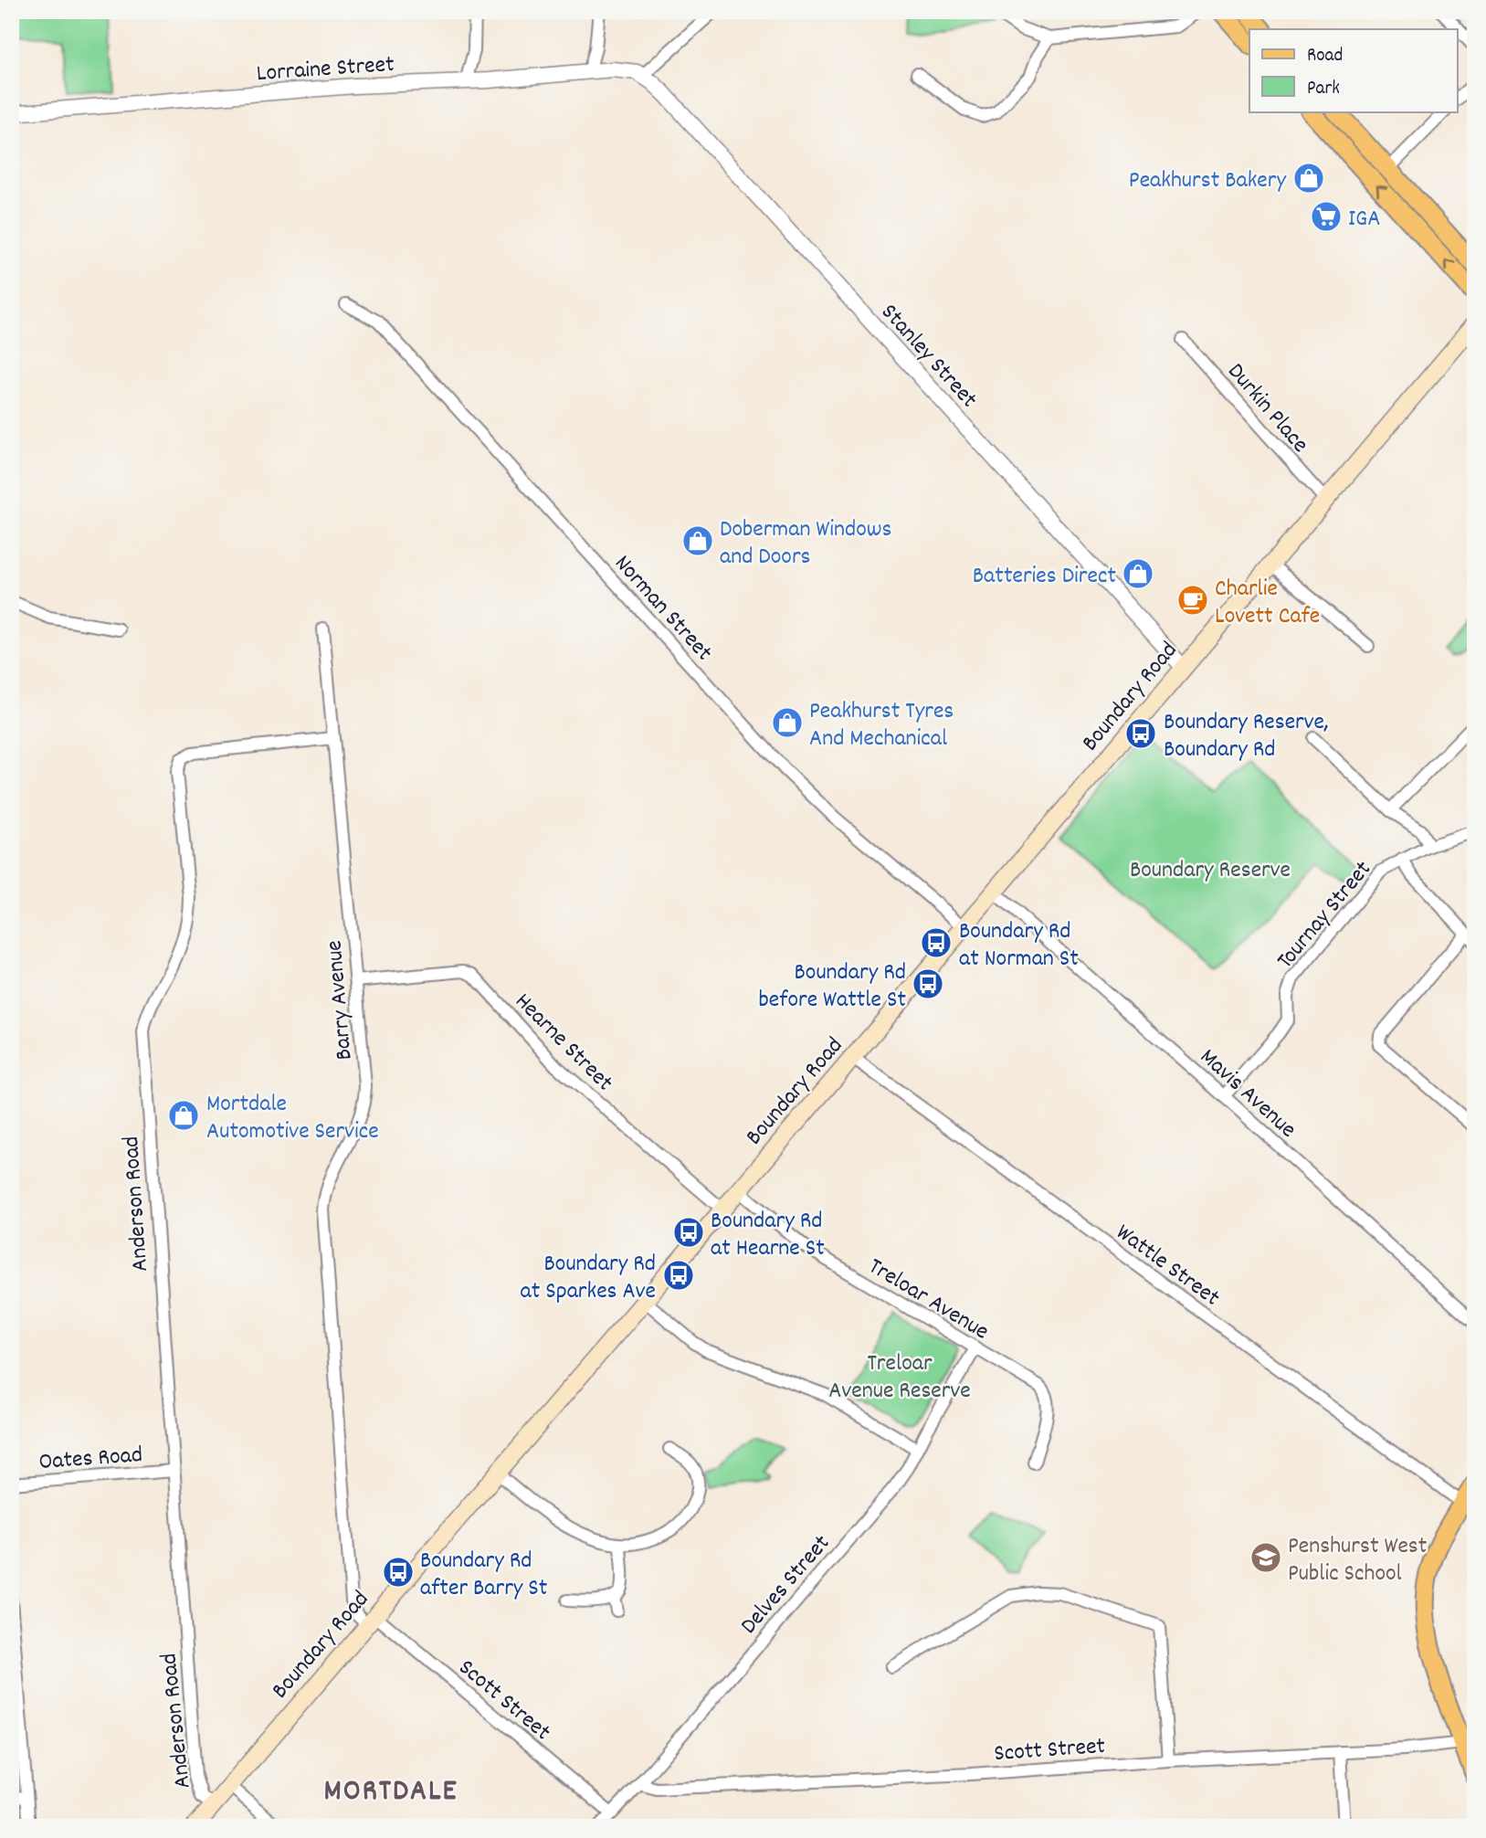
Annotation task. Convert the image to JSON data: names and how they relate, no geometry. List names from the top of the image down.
{
  "streets": {
    "main road": ["Boundary Road"],
    "street": [
      "Lorraine Street",
      "Stanley Street",
      "Durkin Place",
      "Norman Street",
      "Tournay Street",
      "Barry Avenue",
      "Hearne Street",
      "Mavis Avenue",
      "Anderson Road",
      "Wattle Street",
      "Treloar Avenue",
      "Oates Road",
      "Delves Street",
      "Scott Street"
    ]
  },
  "crossings": [
    ["Lorraine Street", "Stanley Street"],
    ["Stanley Street", "Boundary Road"],
    ["Durkin Place", "Boundary Road"],
    ["Norman Street", "Boundary Road"],
    ["Boundary Road", "Barry Avenue"],
    ["Boundary Road", "Hearne Street"],
    ["Boundary Road", "Mavis Avenue"],
    ["Boundary Road", "Anderson Road"],
    ["Boundary Road", "Wattle Street"],
    ["Boundary Road", "Treloar Avenue"],
    ["Boundary Road", "Scott Street"],
    ["Tournay Street", "Mavis Avenue"],
    ["Barry Avenue", "Hearne Street"],
    ["Barry Avenue", "Anderson Road"],
    ["Barry Avenue", "Scott Street"],
    ["Anderson Road", "Oates Road"],
    ["Treloar Avenue", "Delves Street"],
    ["Delves Street", "Scott Street"]
  ],
  "districts": ["MORTDALE"],
  "parks": ["Boundary Reserve", "Treloar Avenue Reserve"],
  "places": {
    "shop": [
      "Peakhurst Bakery",
      "Doberman Windows and Doors",
      "Batteries Direct",
      "Peakhurst Tyres And Mechanical",
      "Mortdale Automotive Service"
    ],
    "supermarket": ["IGA"],
    "cafe": ["Charlie Lovett Cafe"],
    "bus stop": [
      "Boundary Reserve, Boundary Rd",
      "Boundary Rd at Norman St",
      "Boundary Rd before Wattle St",
      "Boundary Rd at Hearne St",
      "Boundary Rd at Sparkes Ave",
      "Boundary Rd after Barry St"
    ],
    "school or university": ["Penshurst West Public School"]
  },
  "legend": ["Road", "Park"]
}
